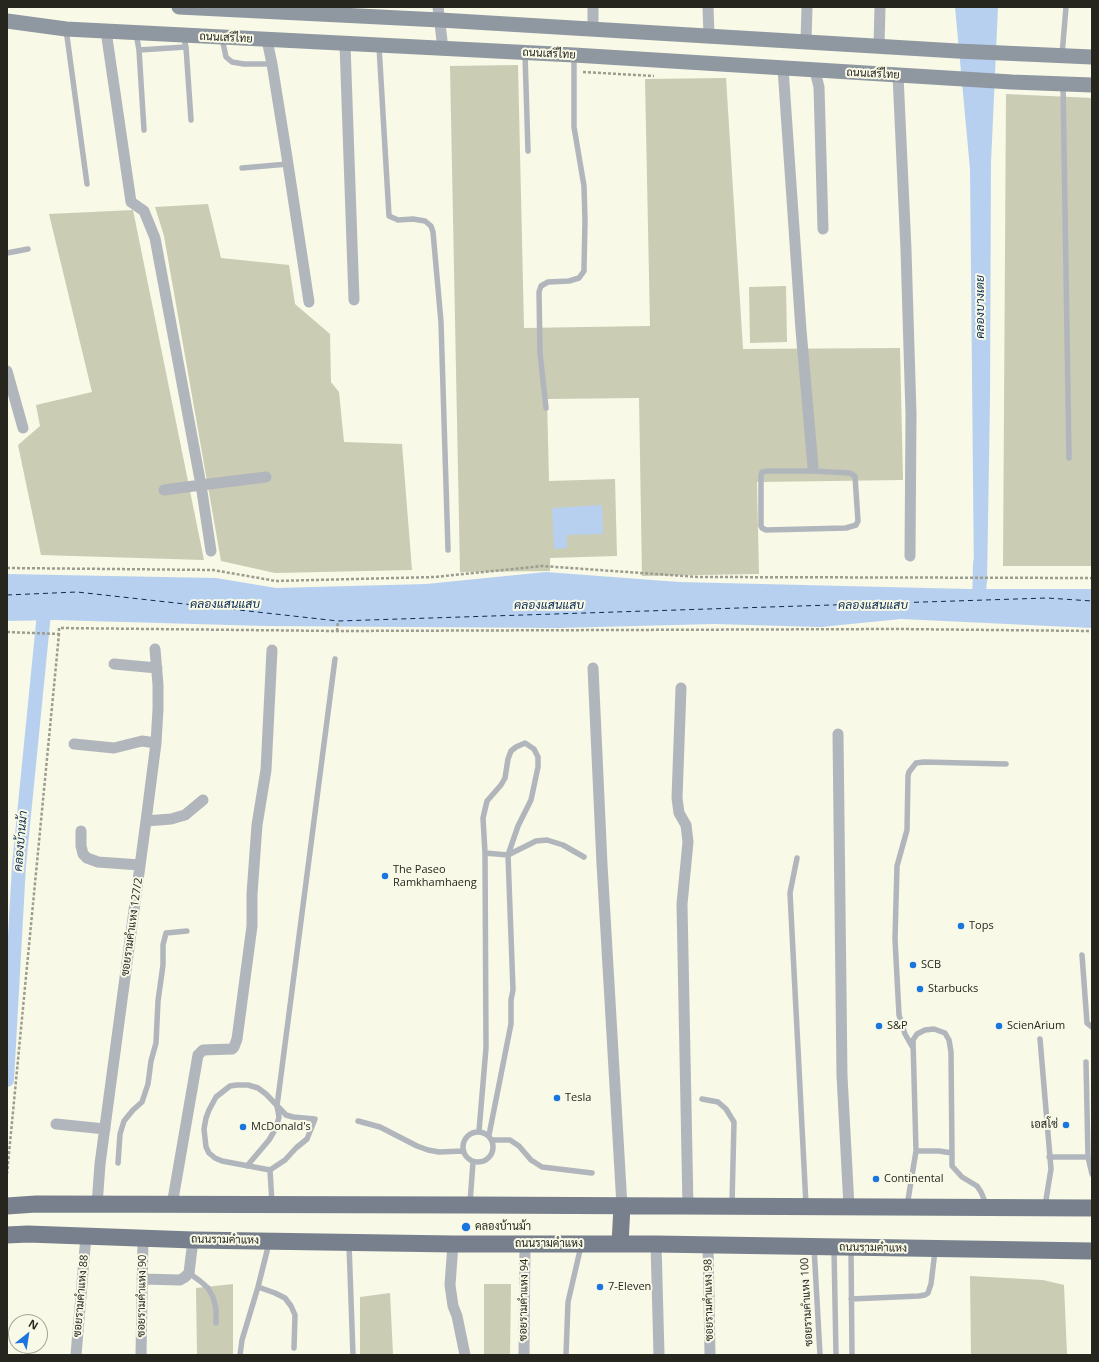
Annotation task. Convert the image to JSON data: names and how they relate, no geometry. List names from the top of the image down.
{
  "streets": {
    "main road": ["ถนนเสรีไทย", "ถนนรามคำแหง"],
    "street": [
      "ซอยรามคำแหง 127/2",
      "ซอยรามคำแหง 88",
      "ซอยรามคำแหง 90",
      "ซอยรามคําแหง 94",
      "ซอยรามคําแหง 98"
    ],
    "lane": ["ซอยรามคำแหง 100"]
  },
  "crossings": [
    ["ถนนรามคำแหง", "ซอยรามคำแหง 88"],
    ["ถนนรามคำแหง", "ซอยรามคำแหง 90"],
    ["ถนนรามคำแหง", "ซอยรามคําแหง 94"],
    ["ถนนรามคำแหง", "ซอยรามคําแหง 98"],
    ["ถนนรามคำแหง", "ซอยรามคำแหง 100"]
  ],
  "water": ["คลองบางเตย", "คลองแสนแสบ", "คลองบ้านม้า"],
  "places": [
    "The Paseo Ramkhamhaeng",
    "Tops",
    "SCB",
    "Starbucks",
    "S&P",
    "ScienArium",
    "Tesla",
    "เอสโซ่",
    "McDonald's",
    "Continental",
    "คลองบ้านม้า",
    "7-Eleven"
  ],
  "north": "top right"
}
